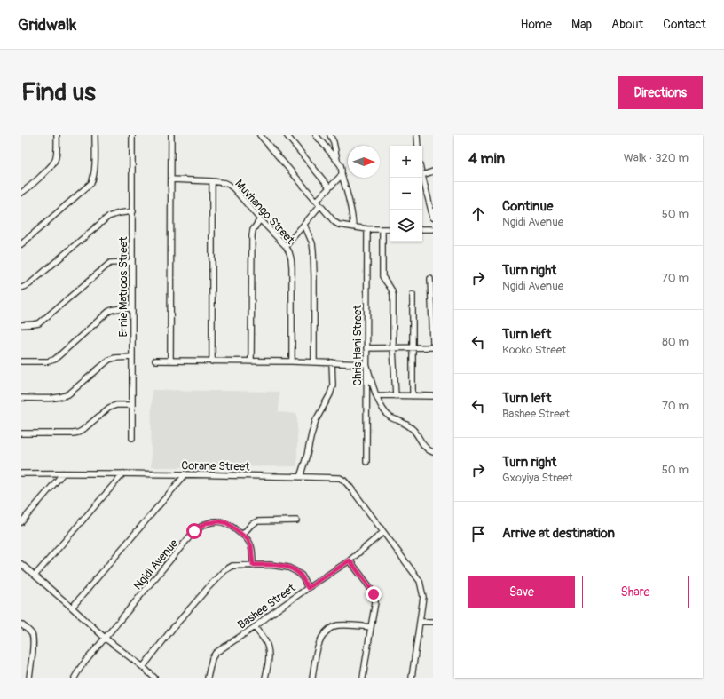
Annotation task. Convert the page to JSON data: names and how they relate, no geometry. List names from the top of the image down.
{
  "streets": {
    "street": [
      "Muvhango Street",
      "Ernie Matroos Street",
      "Chris Hani Street",
      "Corane Street",
      "Ngidi Avenue",
      "Bashee Street"
    ]
  },
  "crossings": [
    ["Corane Street", "Bashee Street"]
  ],
  "north": "right",
  "page": {
    "header": "Gridwalk",
    "nav": [
      "Home",
      "Map",
      "About",
      "Contact"
    ],
    "buttons": [
      "Directions",
      ["Save", "Share"]
    ],
    "title": "Find us",
    "heading": ["4 min", "Walk · 320 m"],
    "map_buttons": ["+", "−"],
    "list": [
      ["Continue", "Ngidi Avenue", "50 m"],
      ["Turn right", "Ngidi Avenue", "70 m"],
      ["Turn left", "Kooko Street", "80 m"],
      ["Turn left", "Bashee Street", "70 m"],
      ["Turn right", "Gxoyiya Street", "50 m"],
      "Arrive at destination"
    ]
  }
}
